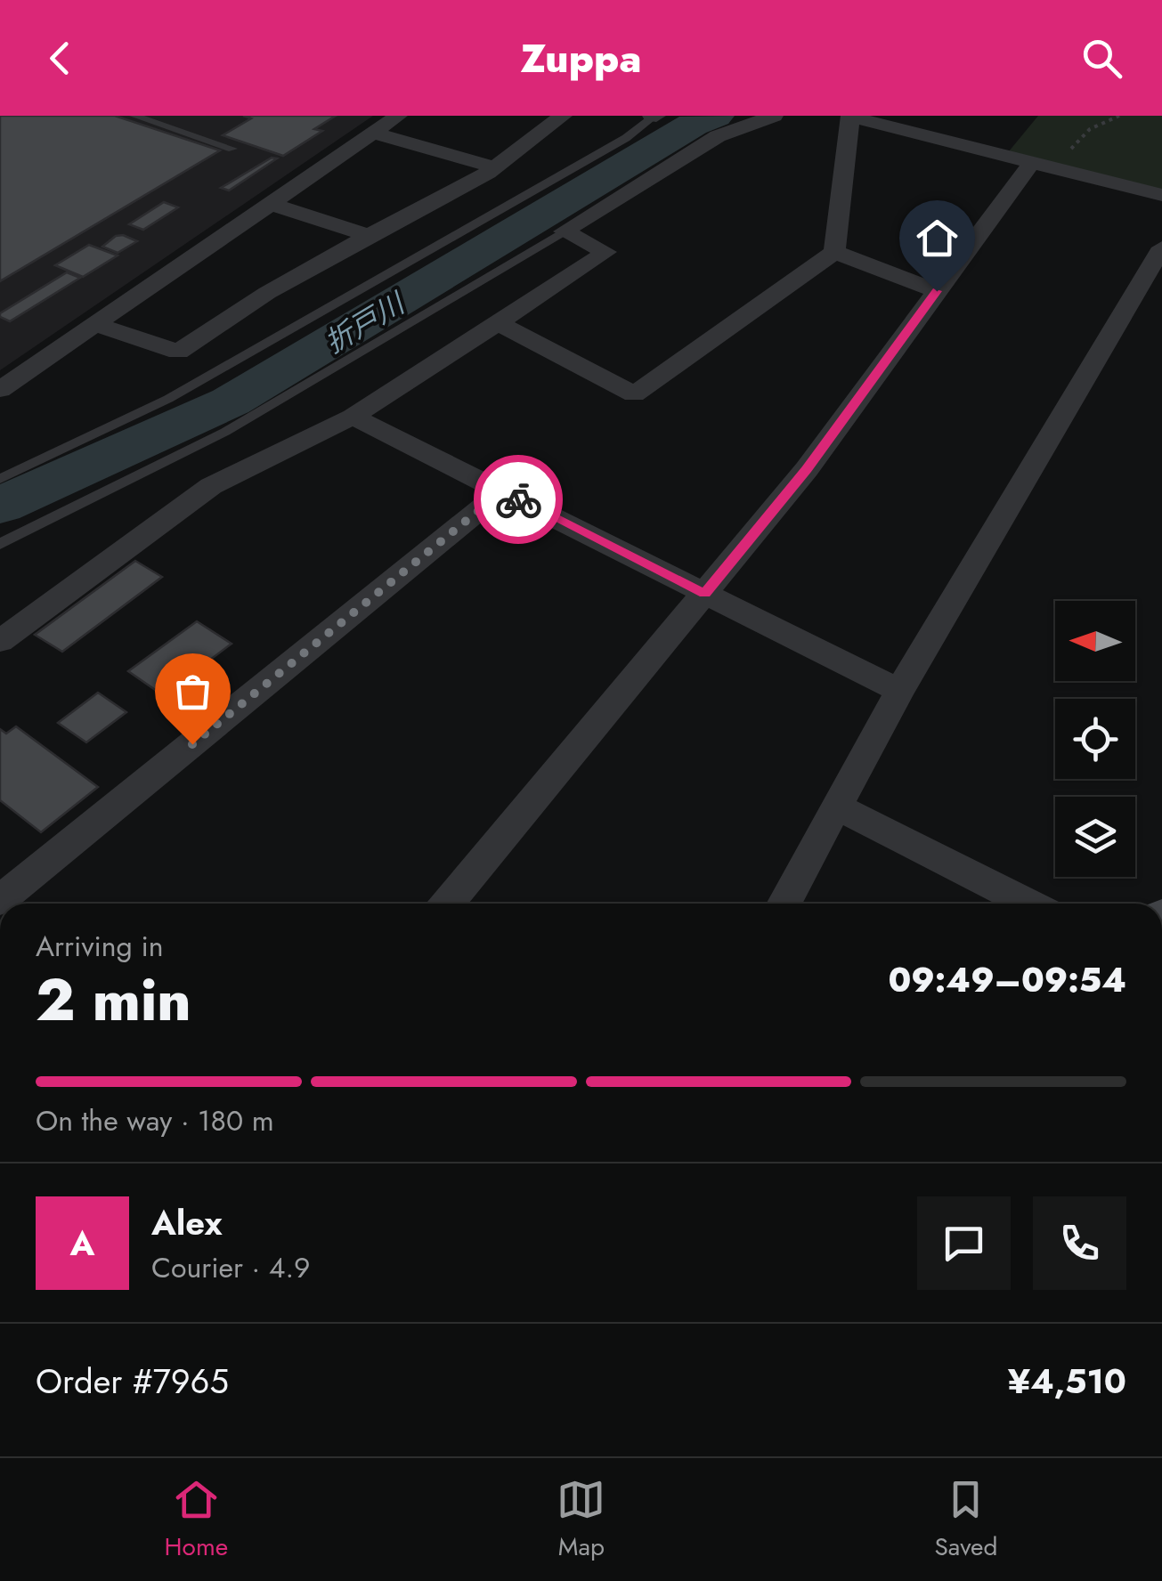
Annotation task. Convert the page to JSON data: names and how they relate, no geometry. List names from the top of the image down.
{
  "water": ["折戸川"],
  "north": "left",
  "page": {
    "header": "Zuppa",
    "heading": ["2 min", "Arriving in", "09:49–09:54"],
    "panel": [
      "Alex",
      "Courier · 4.9",
      "Order #7965",
      "¥4,510"
    ],
    "bar": "On the way · 180 m",
    "round": "A",
    "tabs": ["Home", "Map", "Saved"]
  }
}
